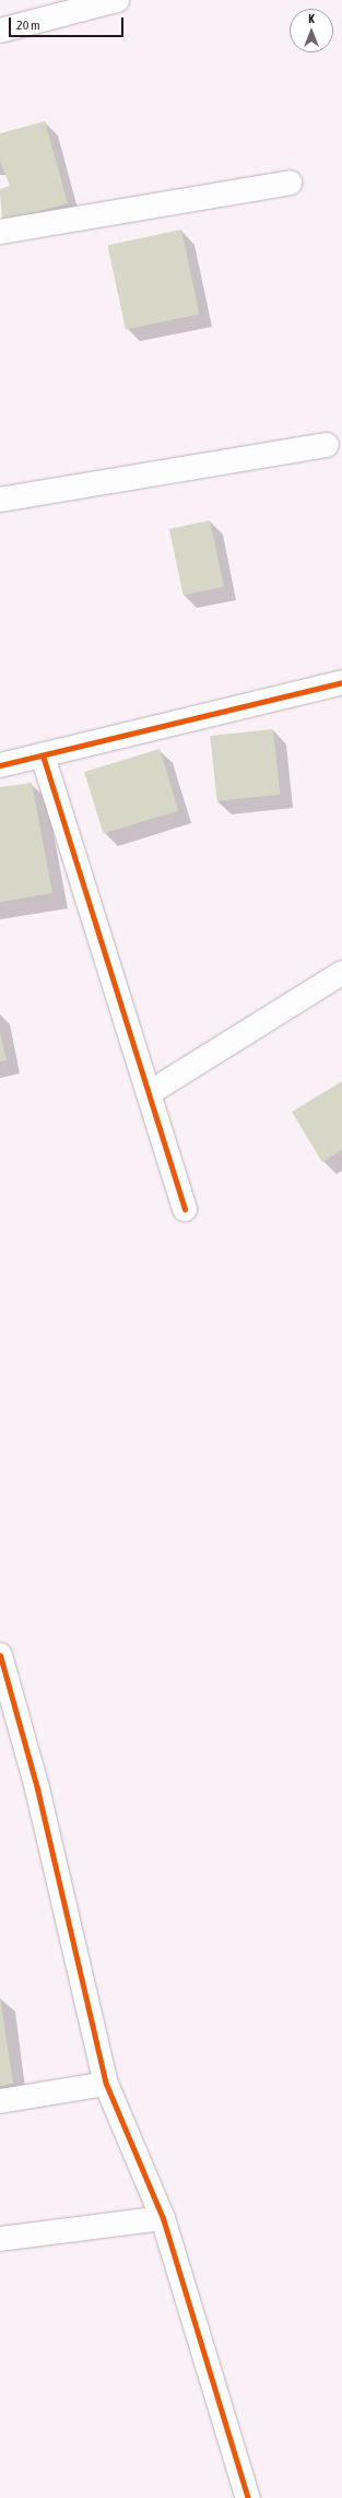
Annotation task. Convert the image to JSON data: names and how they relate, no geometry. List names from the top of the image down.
{
  "scale_bar": "20 m",
  "north": "top"
}
